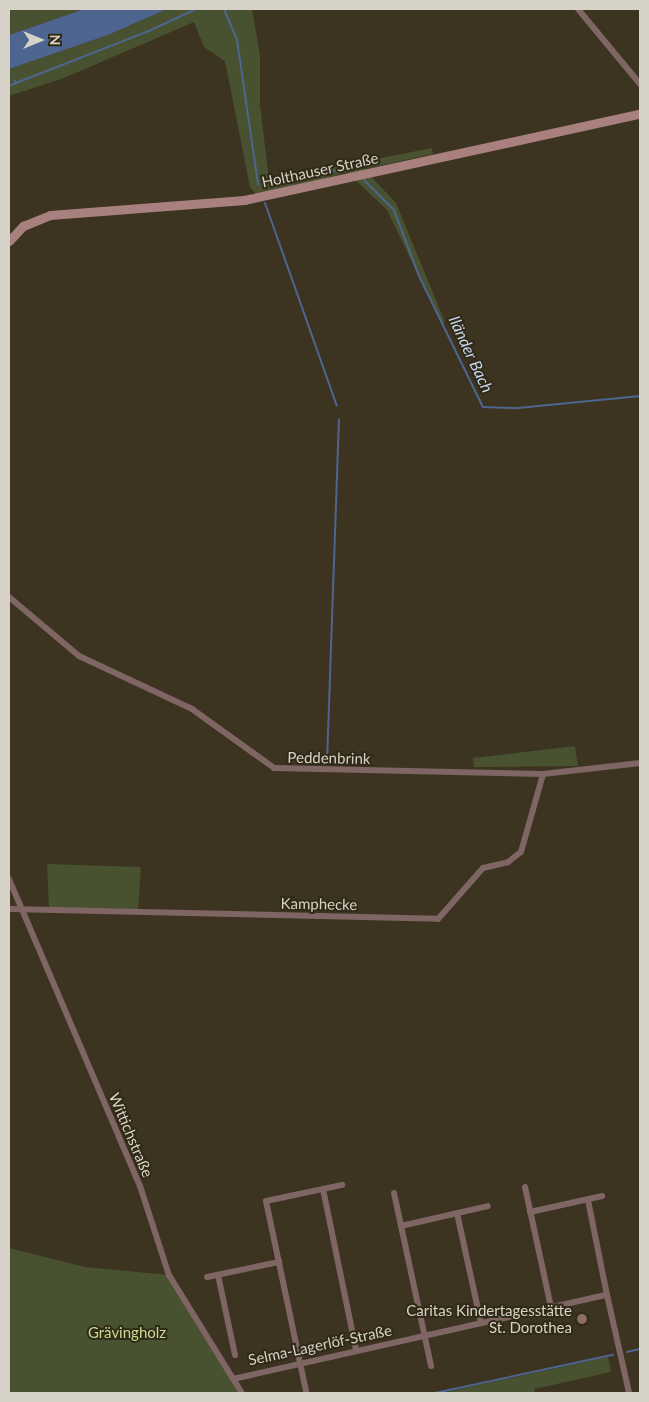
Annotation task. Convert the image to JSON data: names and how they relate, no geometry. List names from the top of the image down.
{
  "streets": {
    "street": [
      "Holthauser Straße",
      "Peddenbrink",
      "Kamphecke",
      "Wittichstraße",
      "Selma-Lagerlöf-Straße"
    ]
  },
  "crossings": [
    ["Peddenbrink", "Kamphecke"],
    ["Kamphecke", "Wittichstraße"],
    ["Wittichstraße", "Selma-Lagerlöf-Straße"]
  ],
  "water": ["Iländer Bach"],
  "parks": ["Grävingholz"],
  "places": ["Caritas Kindertagesstätte St. Dorothea"],
  "north": "right"
}
